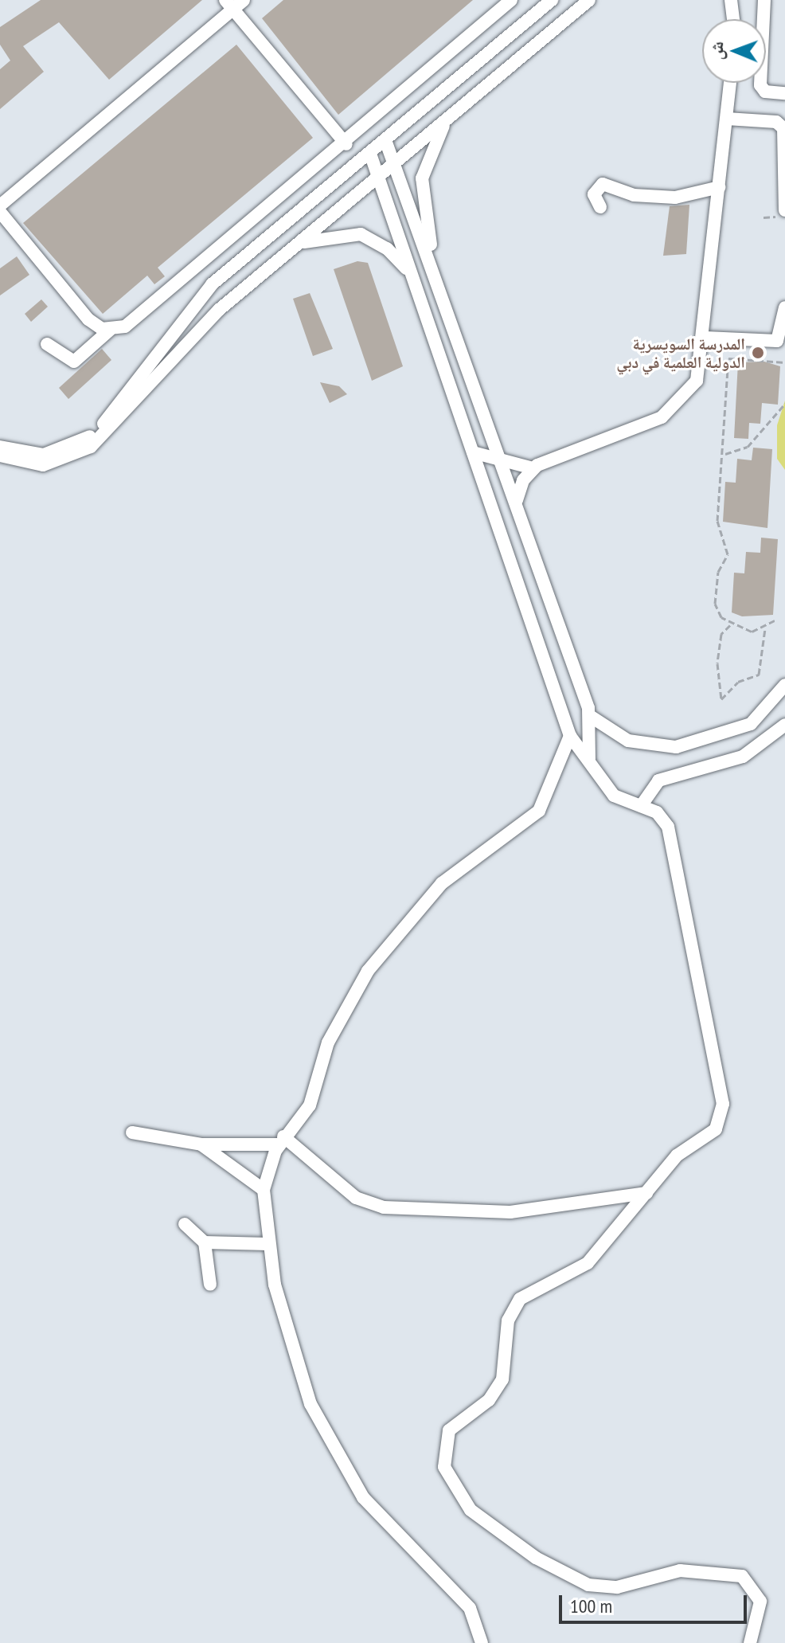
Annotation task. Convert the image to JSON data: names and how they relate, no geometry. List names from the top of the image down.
{
  "places": ["المدرسة السويسرية الدولية العلمية في دبي"],
  "scale_bar": "100 m",
  "north": "left"
}
